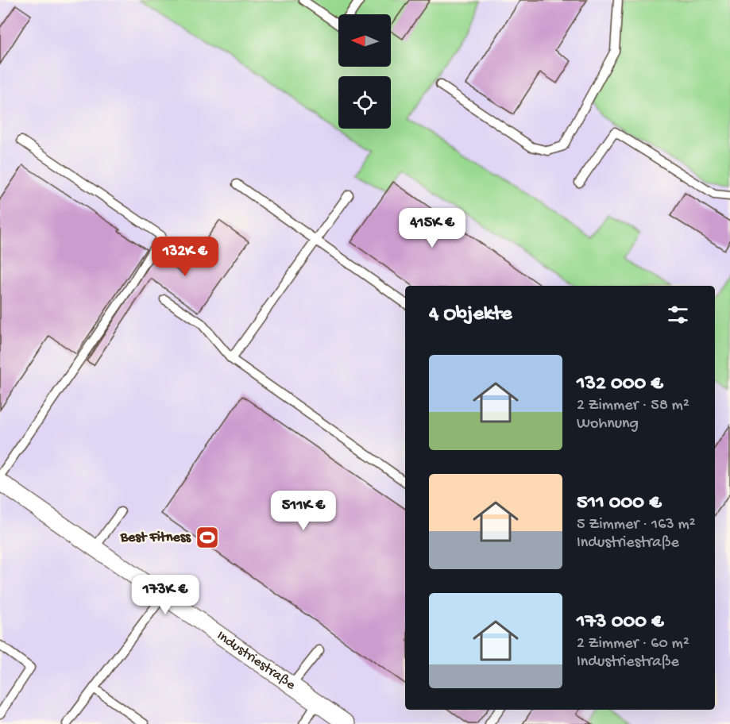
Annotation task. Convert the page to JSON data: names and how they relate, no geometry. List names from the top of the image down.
{
  "streets": {
    "street": ["Industriestraße"]
  },
  "places": {
    "sports": ["Best Fitness"]
  },
  "north": "left",
  "page": {
    "price": [
      "415K €",
      "132K €",
      "511K €",
      "173K €"
    ],
    "heading": "4 Objekte",
    "list": [
      {
        "name": "132 000 €",
        "note": "2 Zimmer · 58 m² · Wohnung"
      },
      {
        "name": "511 000 €",
        "note": "5 Zimmer · 163 m² · Industriestraße"
      },
      {
        "name": "173 000 €",
        "note": "2 Zimmer · 60 m² · Industriestraße"
      }
    ]
  }
}
